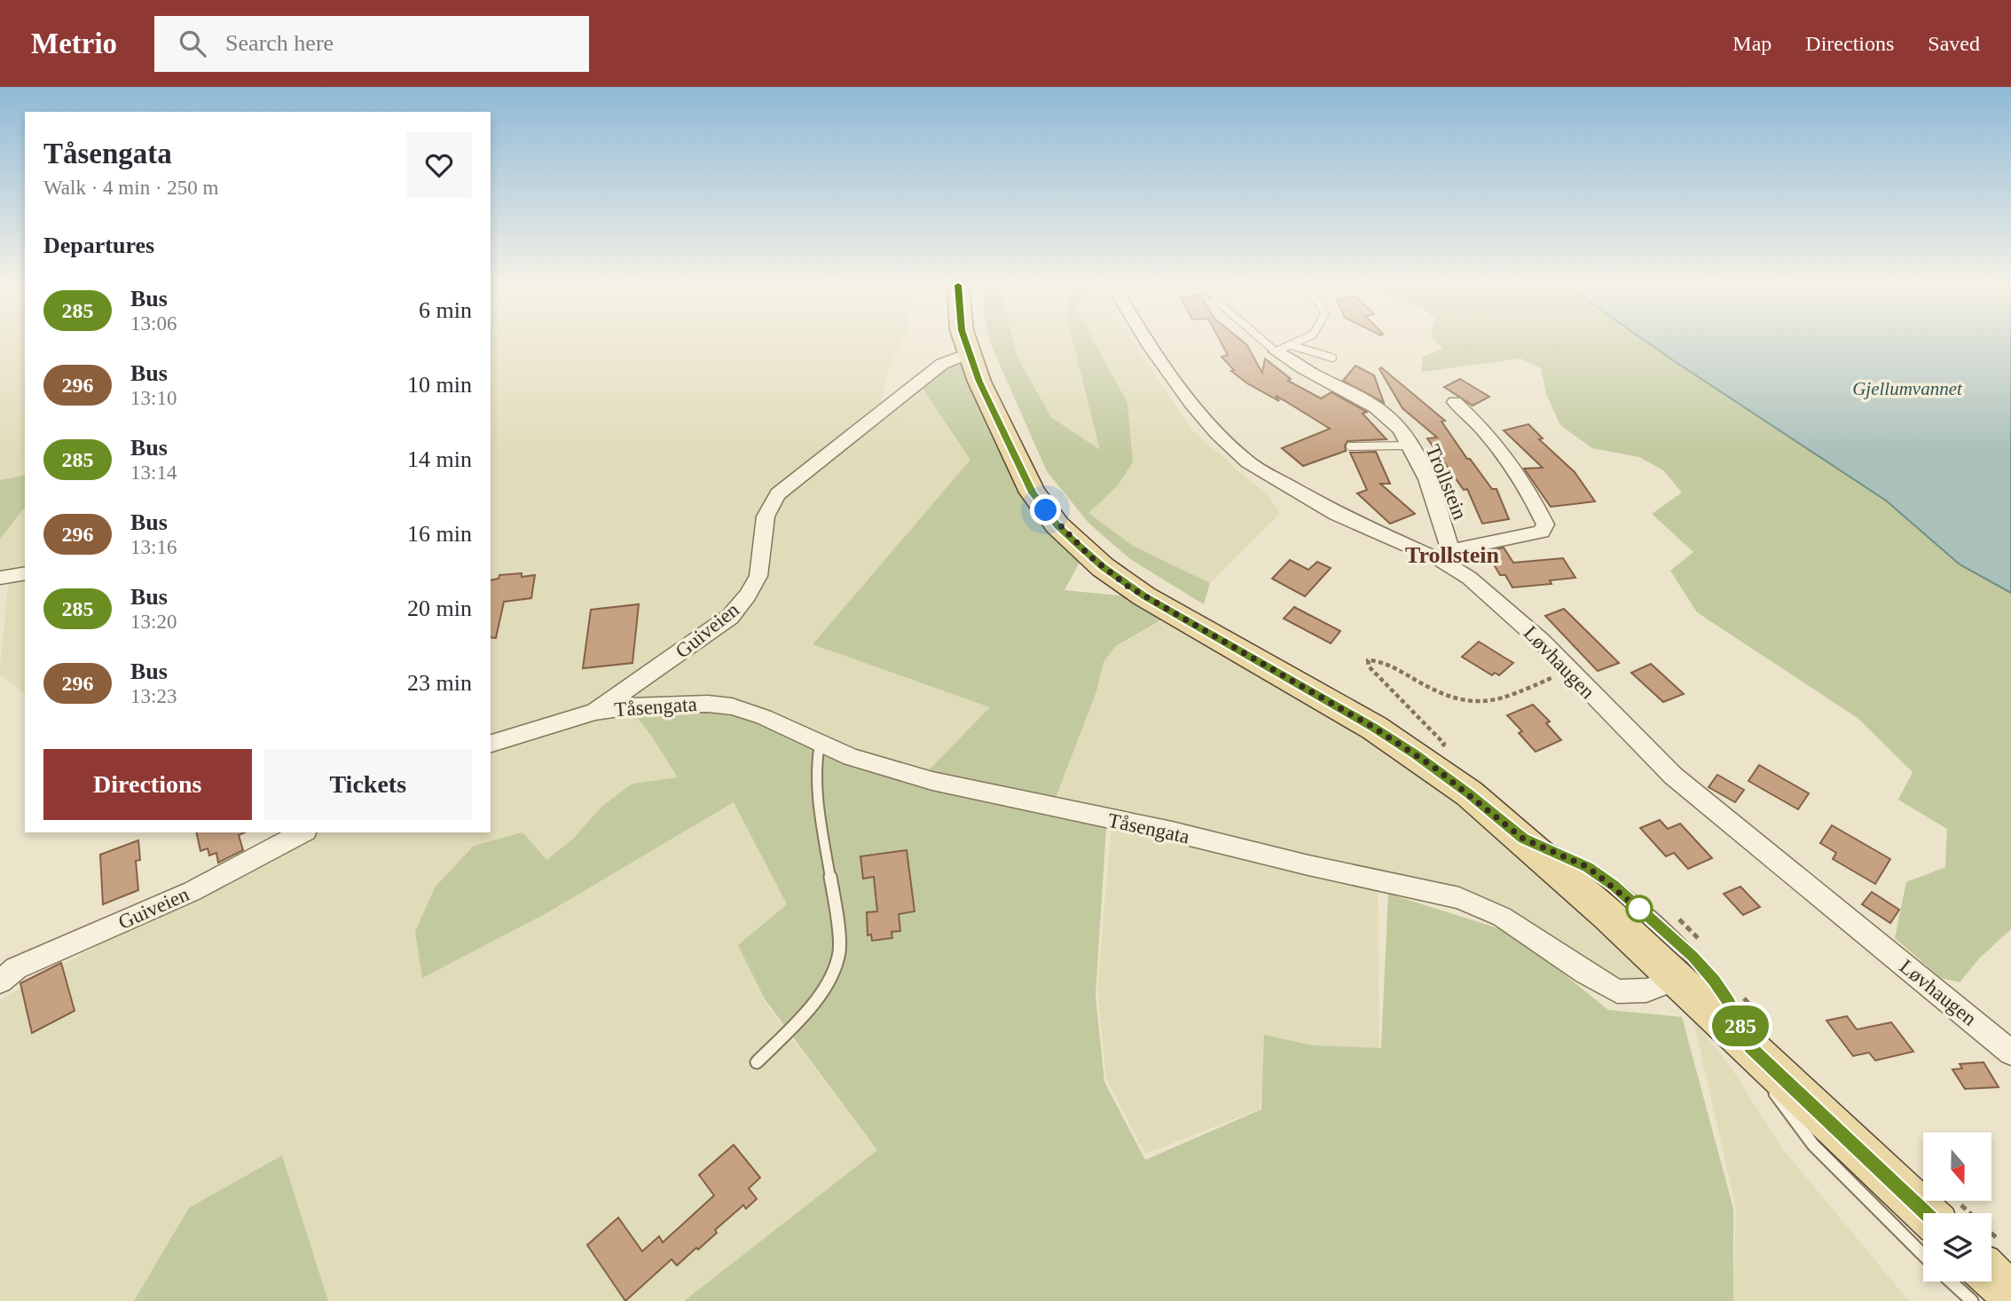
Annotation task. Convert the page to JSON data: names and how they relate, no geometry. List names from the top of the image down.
{
  "streets": {
    "street": [
      "Trollstein",
      "Guiveien",
      "Løvhaugen",
      "Tåsengata"
    ]
  },
  "crossings": [
    ["Trollstein", "Løvhaugen"],
    ["Guiveien", "Tåsengata"]
  ],
  "districts": ["Trollstein"],
  "water": ["Gjellumvannet"],
  "lines": ["bus line 285"],
  "north": "bottom",
  "page": {
    "header": "Metrio",
    "search": "Search here",
    "nav": ["Map", "Directions", "Saved"],
    "on_map": "285",
    "heading": [
      ["Tåsengata", "Walk · 4 min · 250 m"],
      "Departures"
    ],
    "list": [
      {
        "mark": "285",
        "name": "Bus",
        "note": "13:06",
        "value": "6 min"
      },
      {
        "mark": "296",
        "name": "Bus",
        "note": "13:10",
        "value": "10 min"
      },
      {
        "mark": "285",
        "name": "Bus",
        "note": "13:14",
        "value": "14 min"
      },
      {
        "mark": "296",
        "name": "Bus",
        "note": "13:16",
        "value": "16 min"
      },
      {
        "mark": "285",
        "name": "Bus",
        "note": "13:20",
        "value": "20 min"
      },
      {
        "mark": "296",
        "name": "Bus",
        "note": "13:23",
        "value": "23 min"
      }
    ],
    "buttons": ["Directions", "Tickets"]
  }
}
